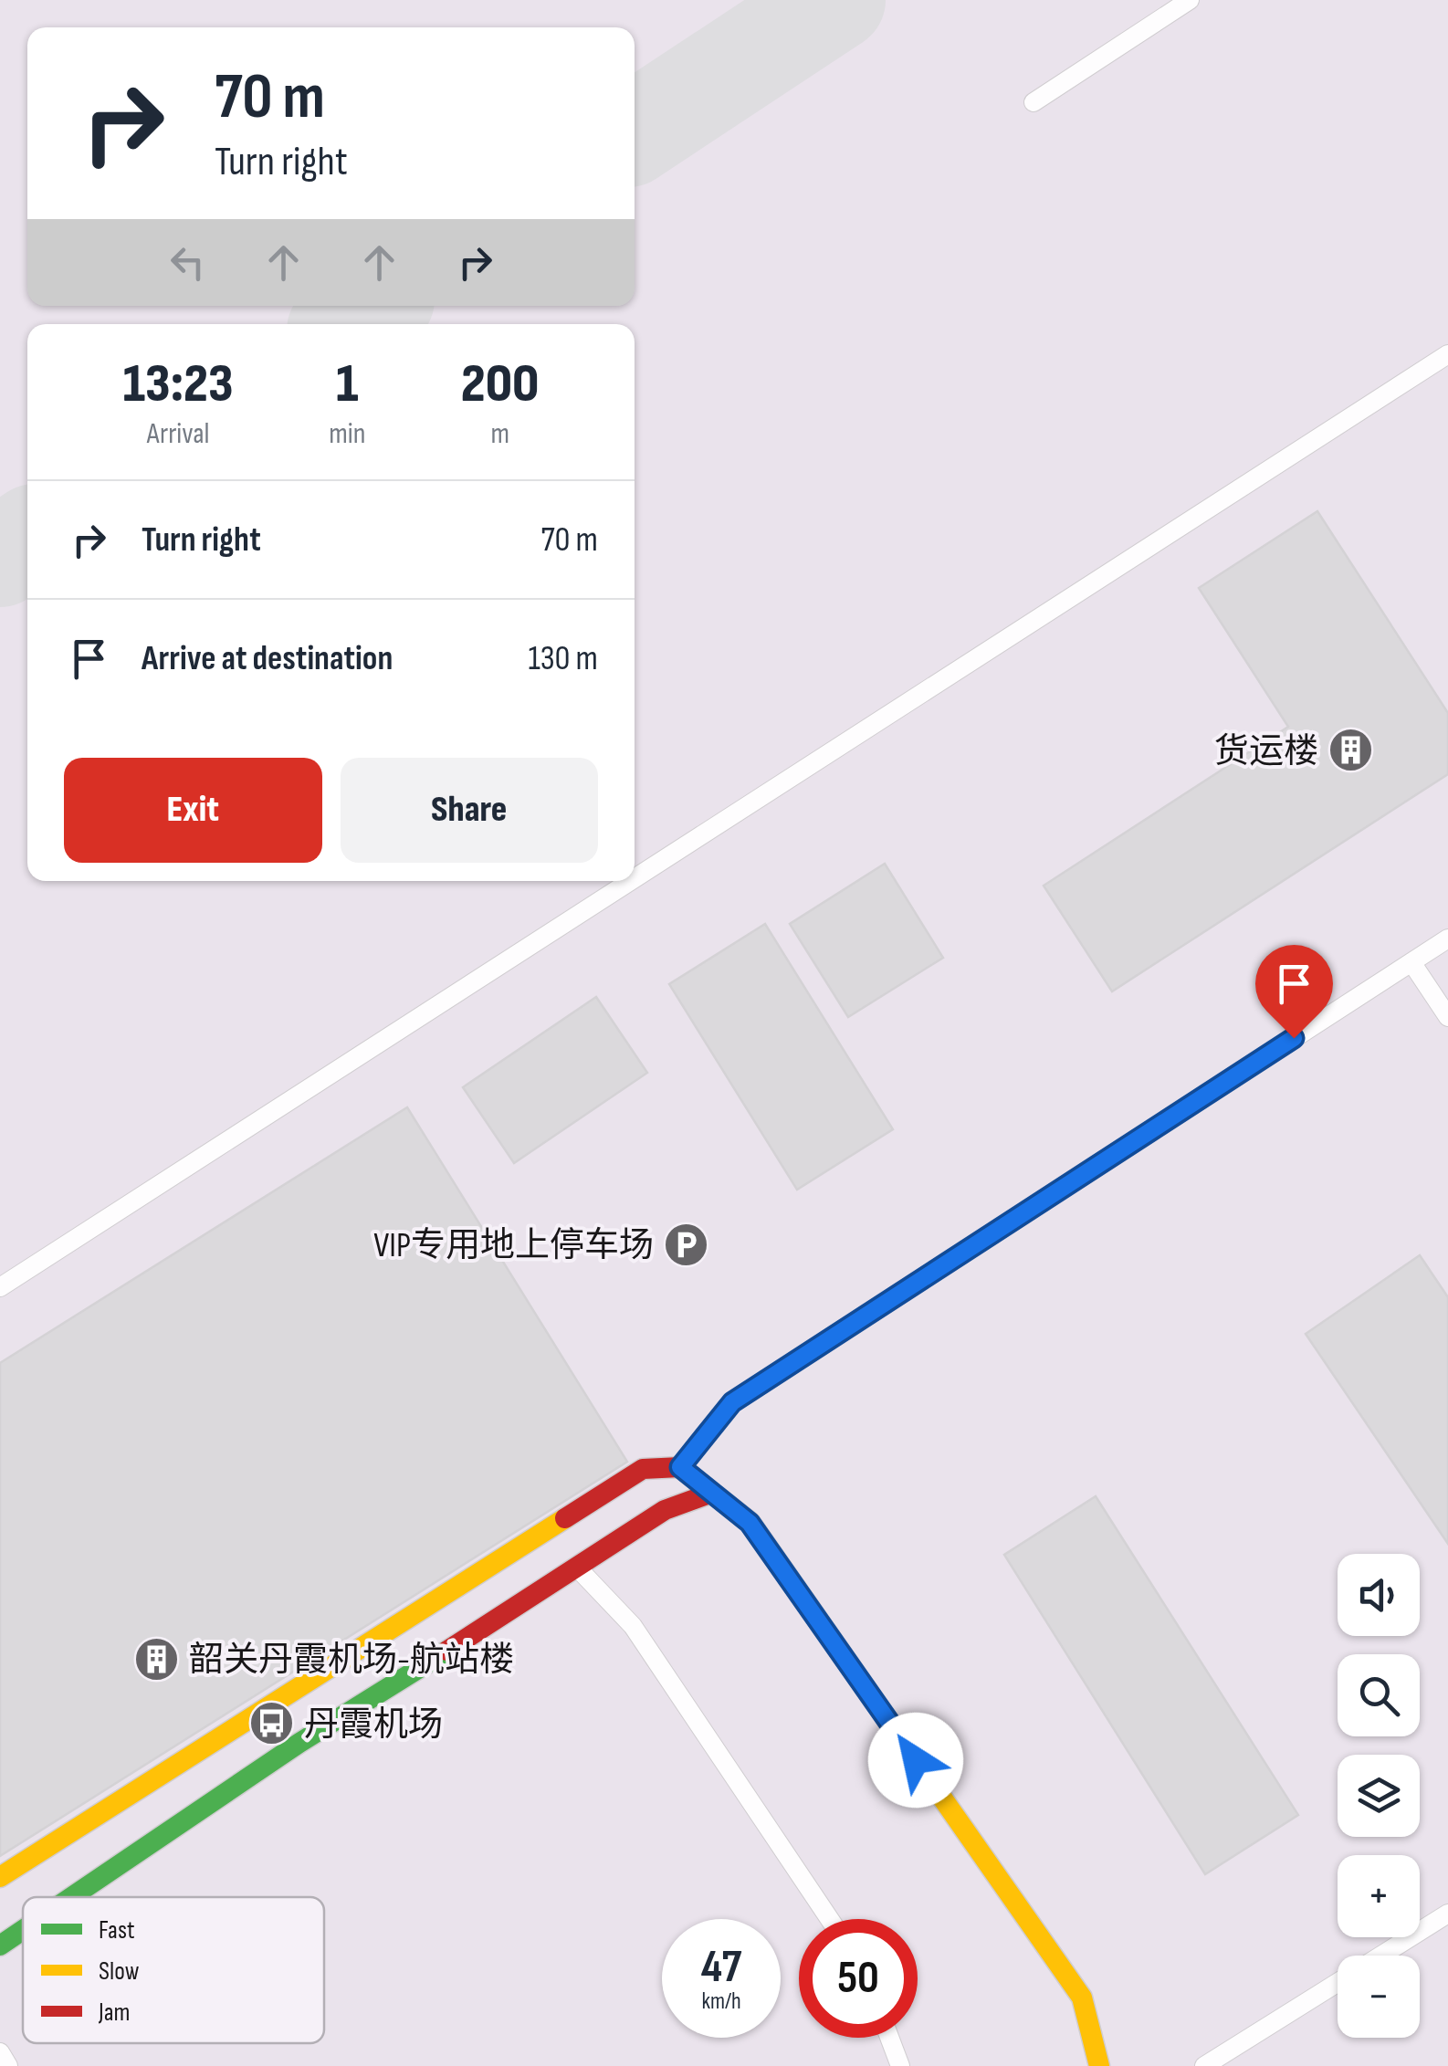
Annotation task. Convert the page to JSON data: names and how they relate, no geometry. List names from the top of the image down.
{
  "places": {
    "building": ["货运楼", "韶关丹霞机场-航站楼"],
    "parking": ["VIP专用地上停车场"],
    "bus stop": ["丹霞机场"]
  },
  "legend": ["Fast", "Slow", "Jam"],
  "page": {
    "turn": ["70 m", "Turn right"],
    "eta": [
      "13:23",
      "Arrival",
      "1",
      "min",
      "200",
      "m"
    ],
    "list": [
      {
        "name": "Turn right",
        "value": "70 m"
      },
      {
        "name": "Arrive at destination",
        "value": "130 m"
      }
    ],
    "buttons": ["Exit", "Share"],
    "map_buttons": ["+", "−"],
    "speed": "47 km/h",
    "limit": "50"
  }
}
